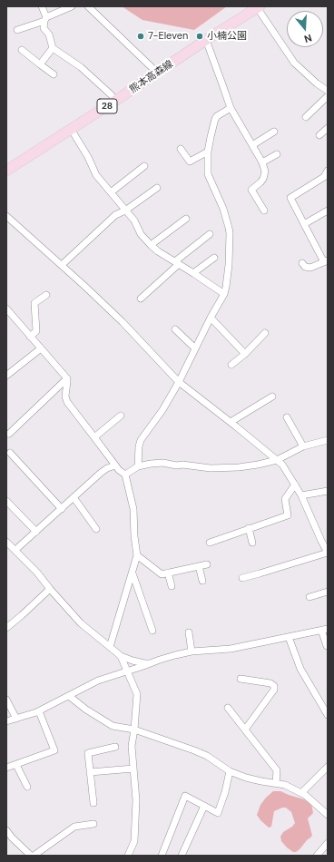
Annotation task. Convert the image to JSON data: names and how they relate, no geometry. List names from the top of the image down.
{
  "streets": {
    "main road": ["熊本高森線", "28"]
  },
  "places": ["7-Eleven", "小楠公園"],
  "north": "bottom"
}
